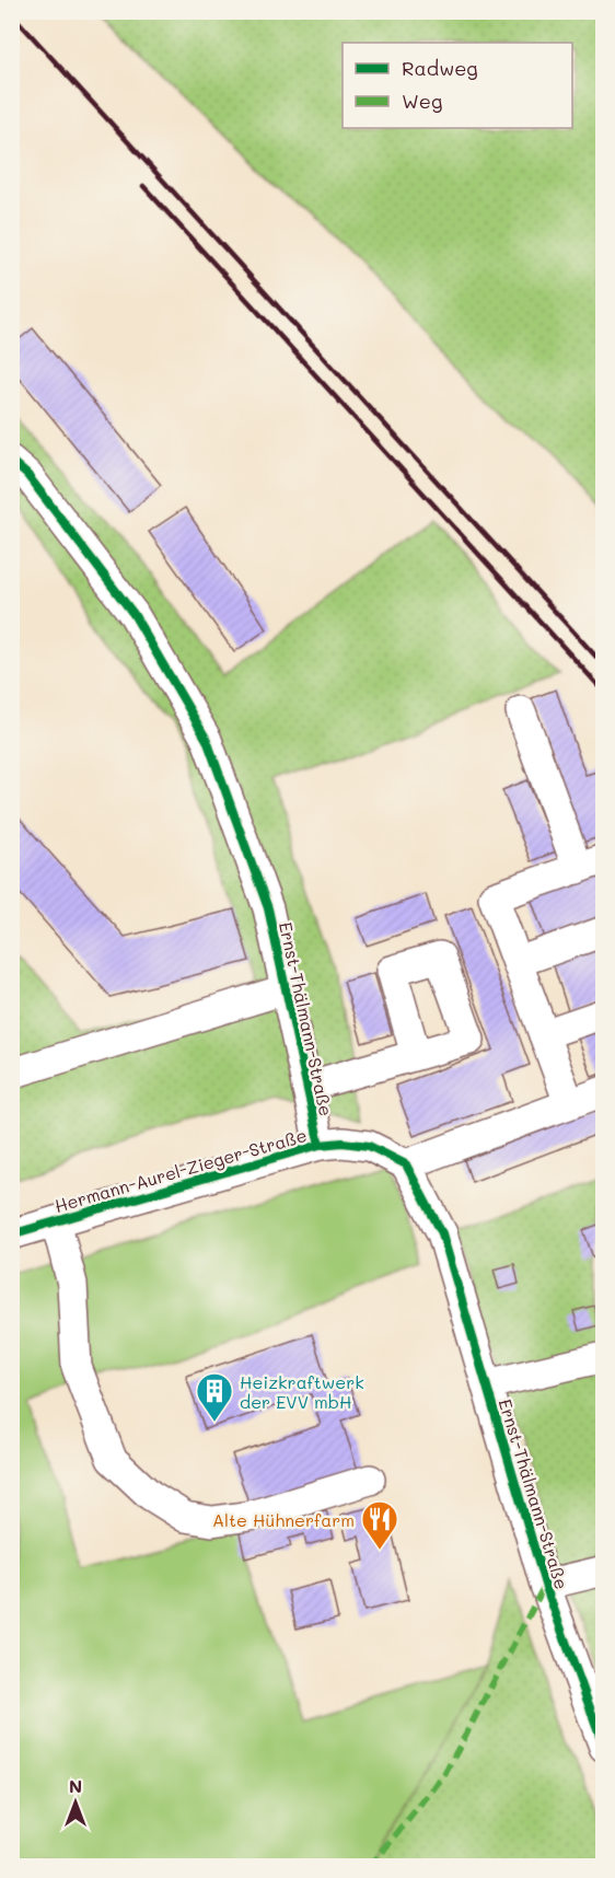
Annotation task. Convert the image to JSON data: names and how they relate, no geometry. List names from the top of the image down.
{
  "streets": {
    "street": ["Ernst-Thälmann-Straße", "Hermann-Aurel-Zieger-Straße"]
  },
  "crossings": [
    ["Ernst-Thälmann-Straße", "Hermann-Aurel-Zieger-Straße"]
  ],
  "places": {
    "building": ["Heizkraftwerk der EVV mbH"],
    "restaurant": ["Alte Hühnerfarm"]
  },
  "legend": ["Radweg", "Weg"],
  "north": "top"
}
